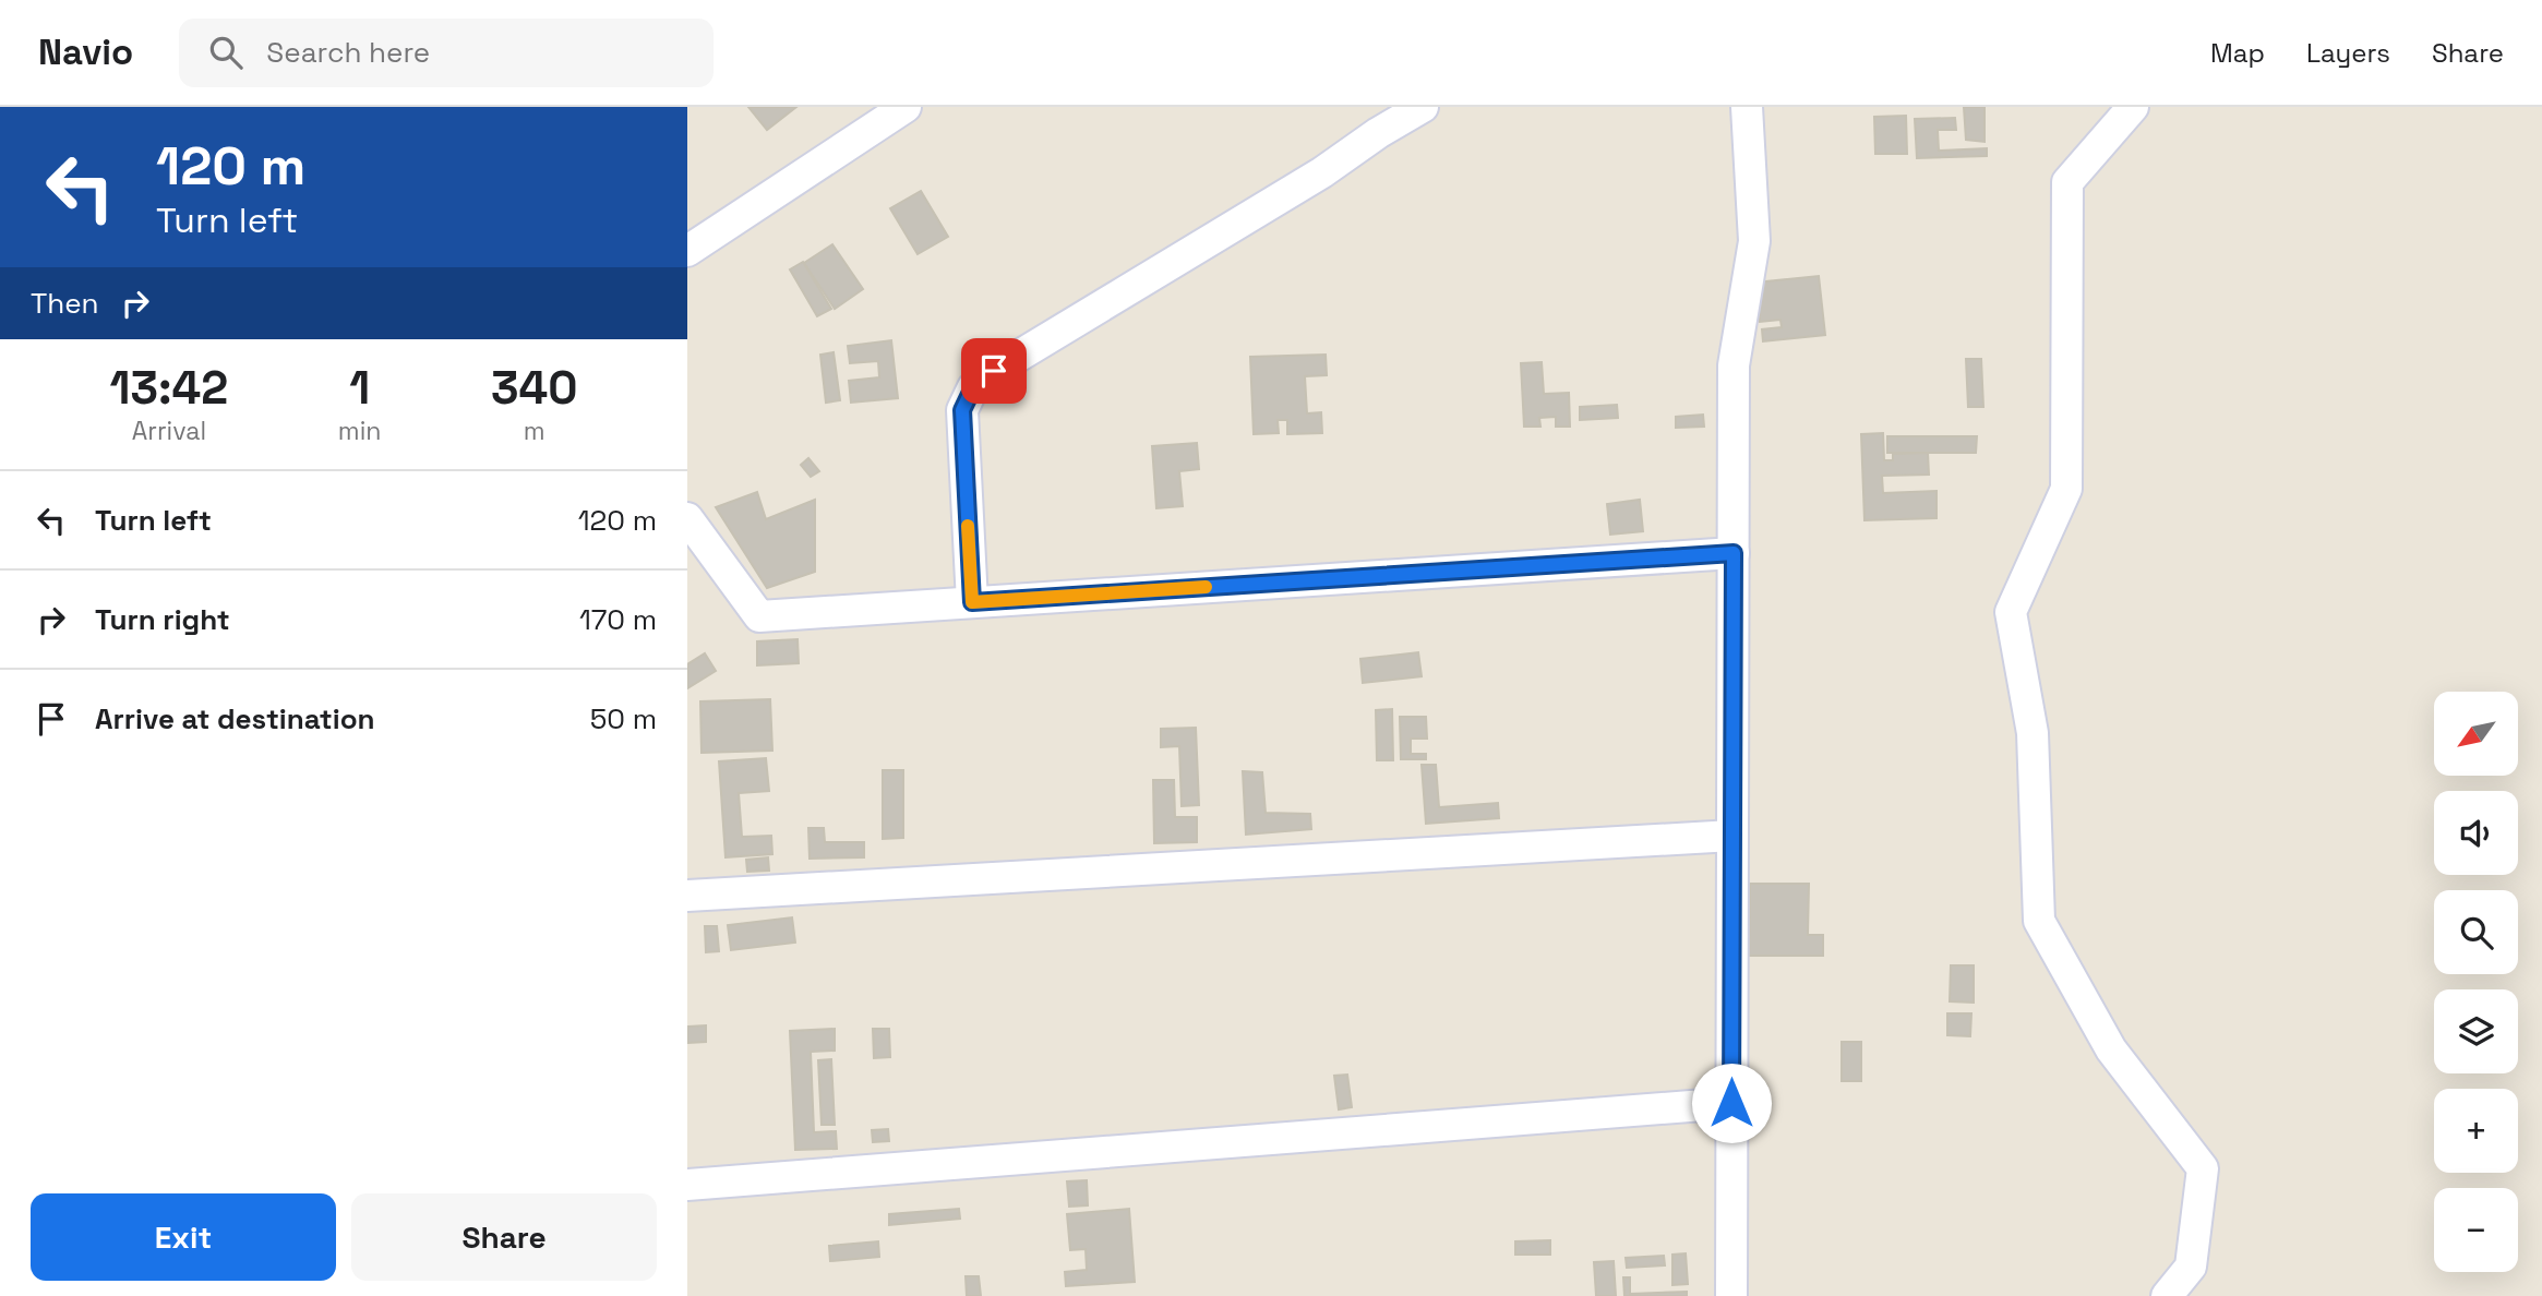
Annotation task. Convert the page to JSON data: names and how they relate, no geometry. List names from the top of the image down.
{
  "north": "bottom left",
  "page": {
    "header": "Navio",
    "search": "Search here",
    "nav": ["Map", "Layers", "Share"],
    "turn": ["120 m", "Turn left"],
    "then": "Then",
    "eta": [
      "13:42",
      "Arrival",
      "1",
      "min",
      "340",
      "m"
    ],
    "list": [
      {
        "name": "Turn left",
        "value": "120 m"
      },
      {
        "name": "Turn right",
        "value": "170 m"
      },
      {
        "name": "Arrive at destination",
        "value": "50 m"
      }
    ],
    "map_buttons": ["+", "−"],
    "buttons": ["Exit", "Share"]
  }
}
